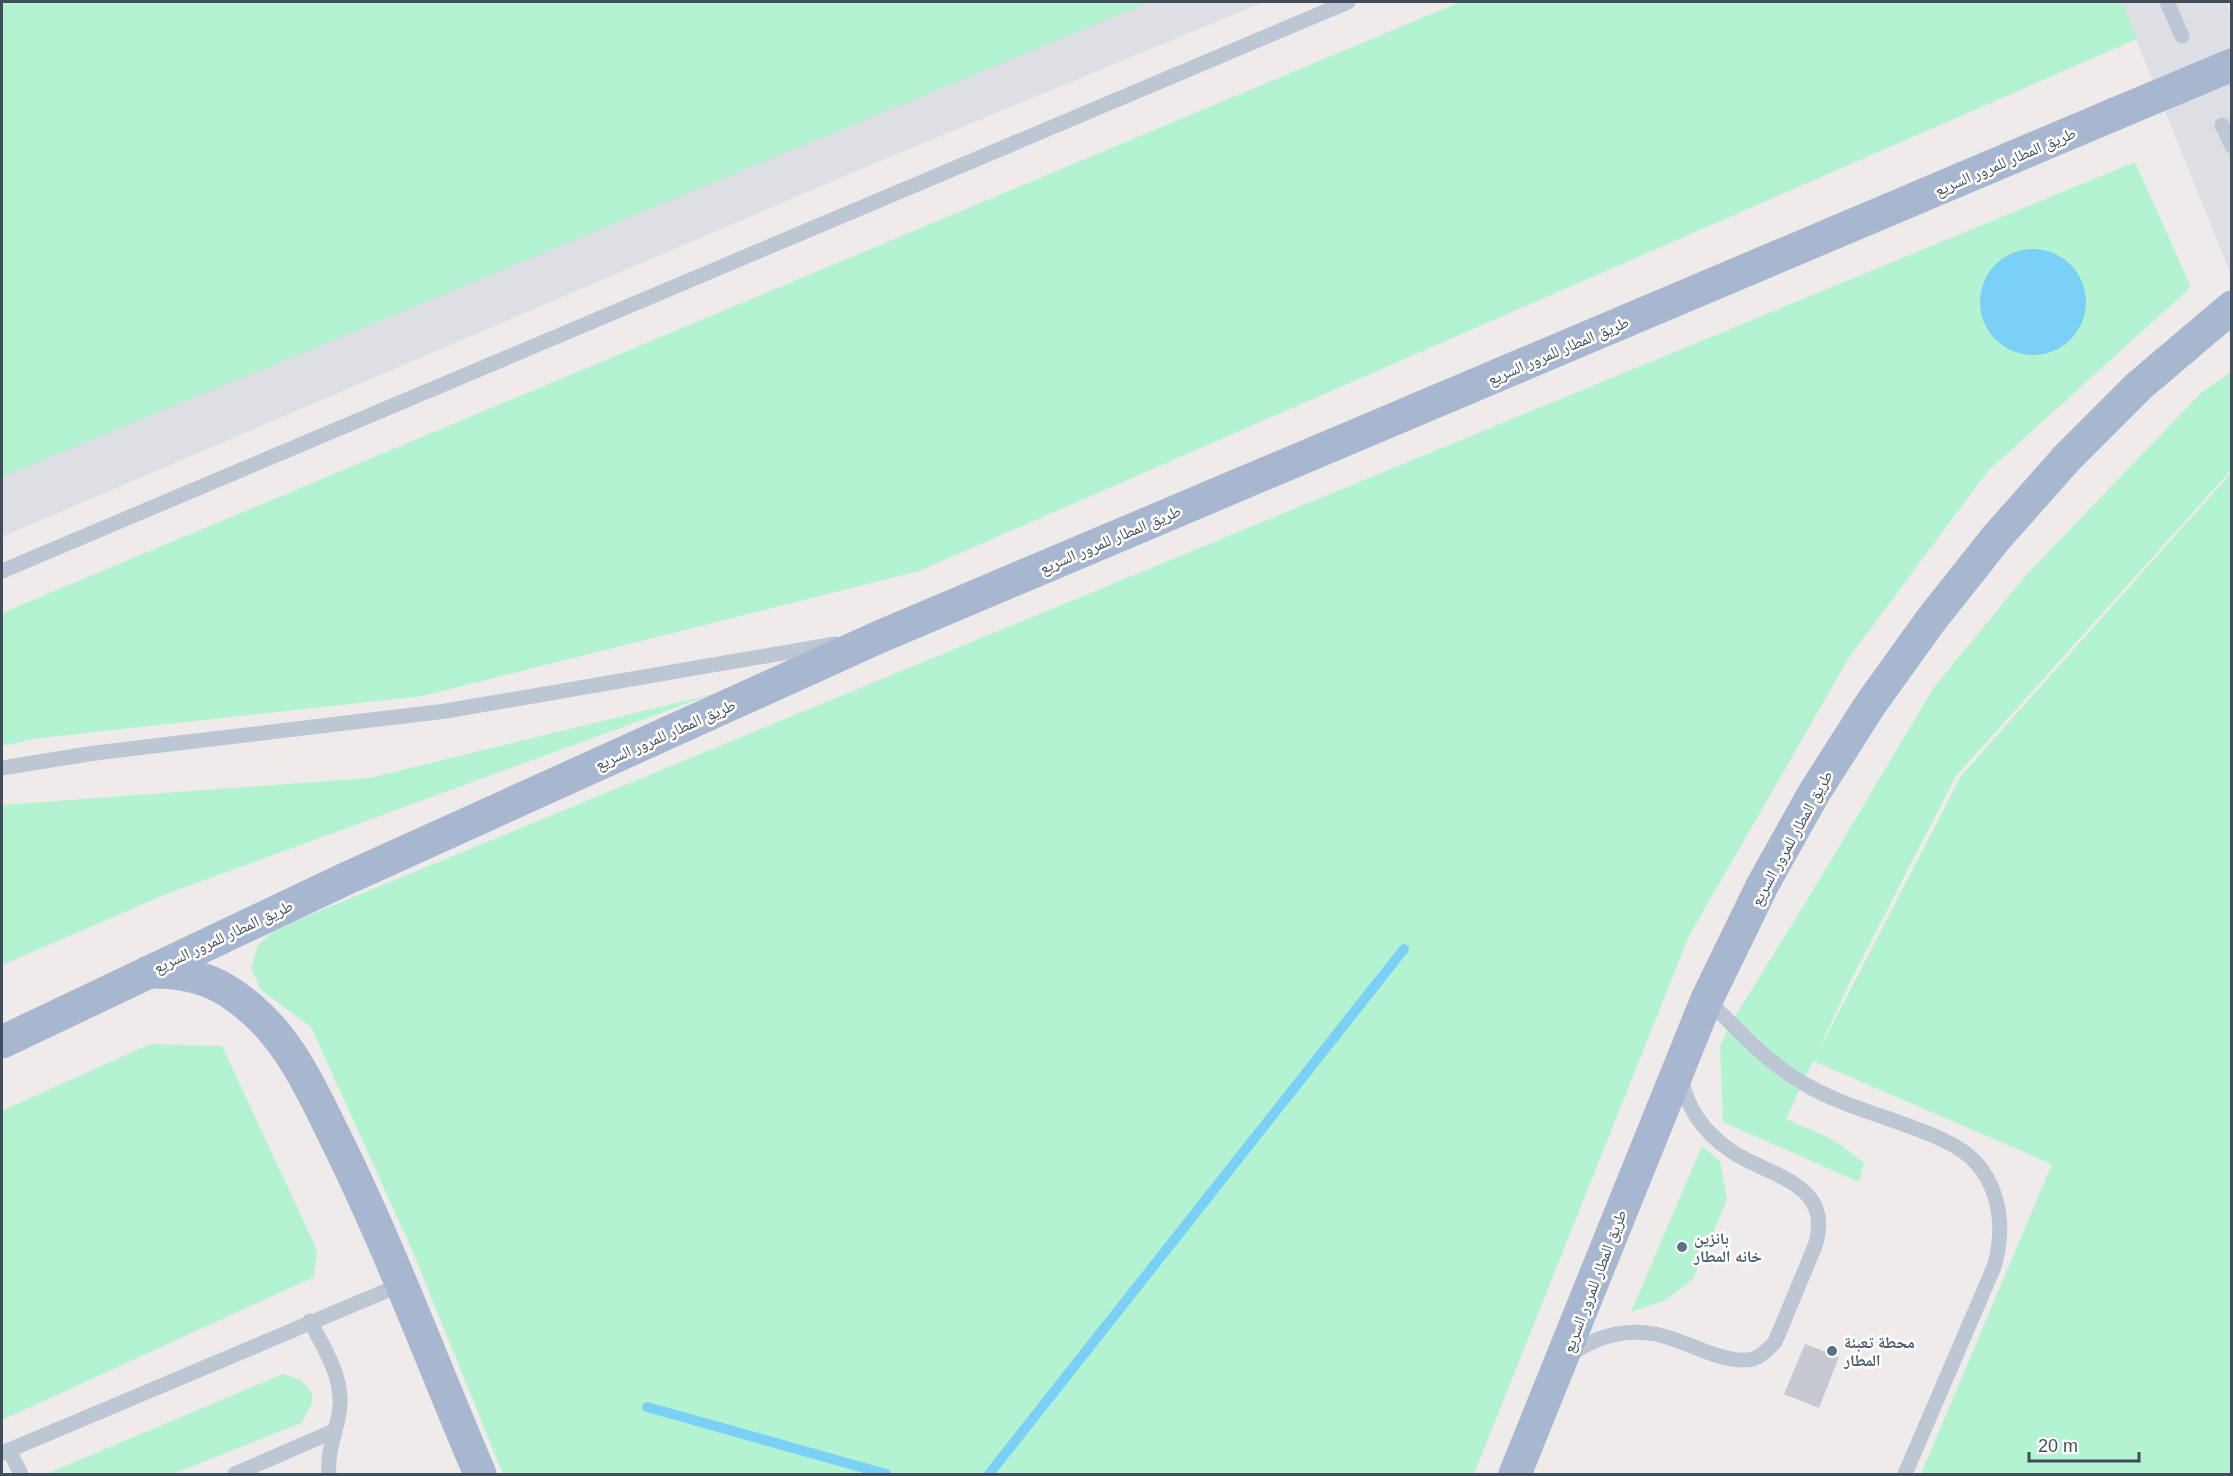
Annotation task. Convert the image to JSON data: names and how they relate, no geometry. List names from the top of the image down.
{
  "streets": {
    "main road": ["طريق المطار للمرور السريع"]
  },
  "places": ["بانزين خانه المطار", "محطة تعبئة المطار"],
  "scale_bar": "20 m"
}
